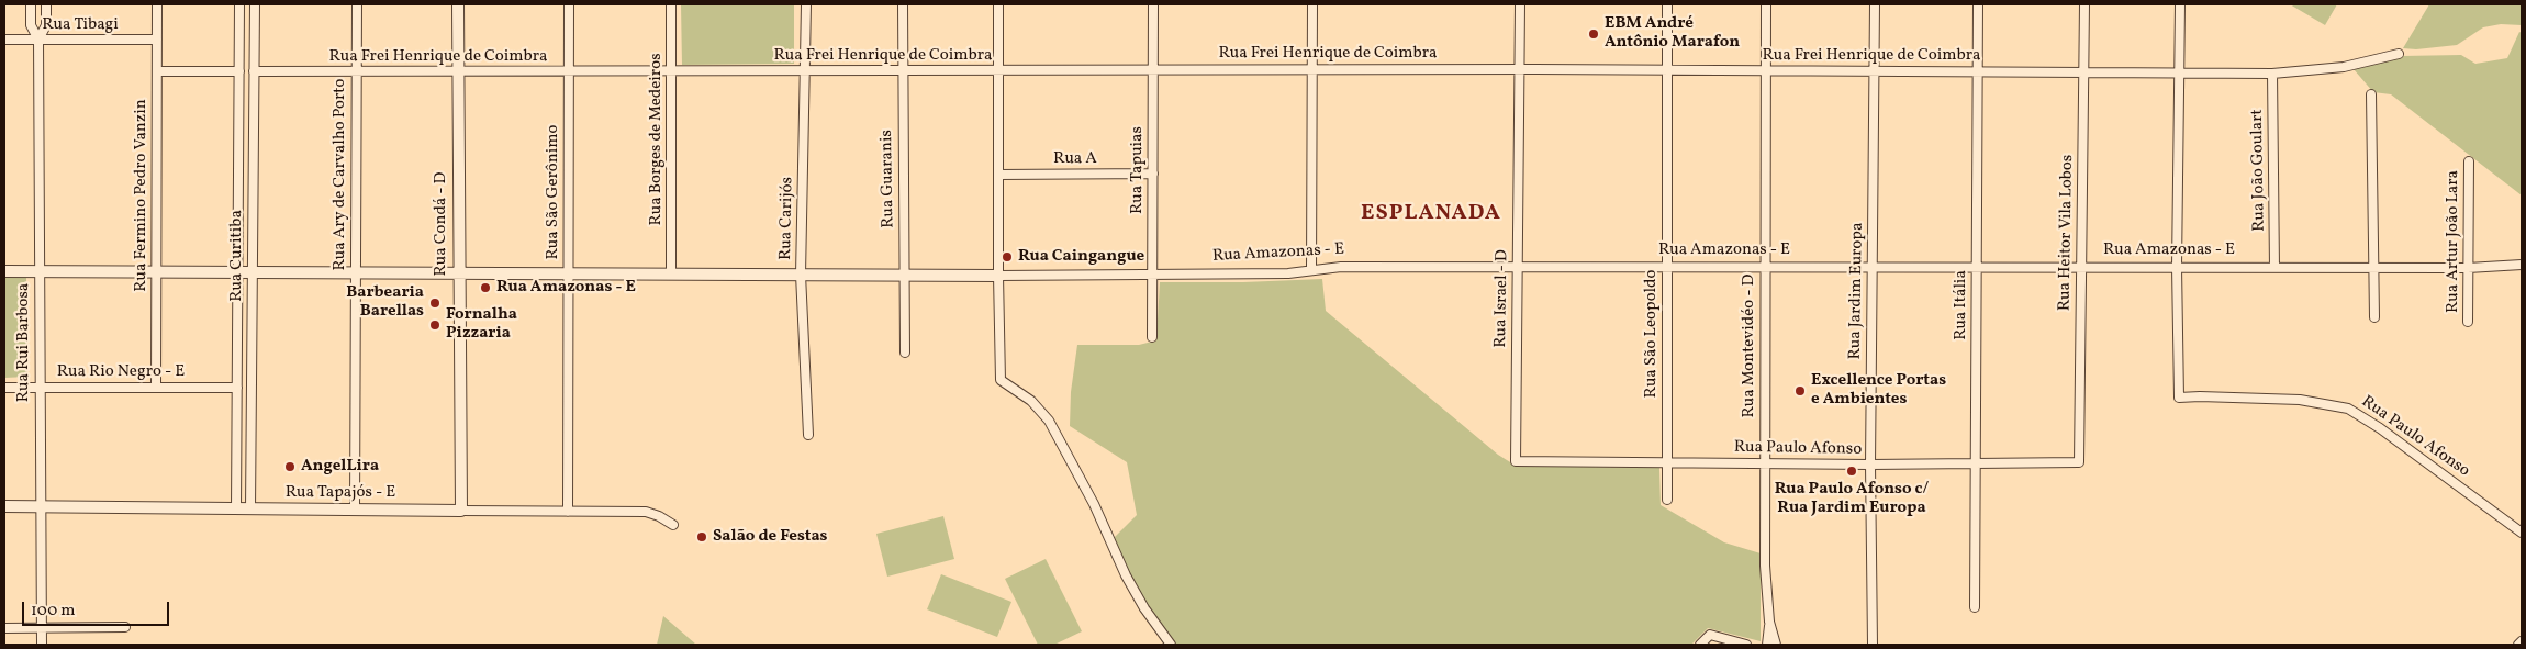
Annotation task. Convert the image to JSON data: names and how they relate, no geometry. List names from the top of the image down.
{
  "streets": {
    "street": [
      "Rua Tibagi",
      "Rua Frei Henrique de Coimbra",
      "Rua Borges de Medeiros",
      "Rua A",
      "Rua Tapuias",
      "Rua João Goulart",
      "Rua Ary de Carvalho Porto",
      "Rua Guaranis",
      "Rua São Gerônimo",
      "Rua Fermino Pedro Vanzin",
      "Rua Carijós",
      "Rua Condá - D",
      "Rua Heitor Vila Lobos",
      "Rua Artur João Lara",
      "Rua Amazonas - E",
      "Rua Curitiba",
      "Rua Jardim Europa",
      "Rua Israel - D",
      "Rua Itália",
      "Rua São Leopoldo",
      "Rua Rui Barbosa",
      "Rua Montevidéo - D",
      "Rua Rio Negro - E",
      "Rua Paulo Afonso",
      "Rua Tapajós - E"
    ]
  },
  "crossings": [
    ["Rua Tibagi", "Rua Fermino Pedro Vanzin"],
    ["Rua Tibagi", "Rua Rui Barbosa"],
    ["Rua Frei Henrique de Coimbra", "Rua Borges de Medeiros"],
    ["Rua Frei Henrique de Coimbra", "Rua Tapuias"],
    ["Rua Frei Henrique de Coimbra", "Rua João Goulart"],
    ["Rua Frei Henrique de Coimbra", "Rua Ary de Carvalho Porto"],
    ["Rua Frei Henrique de Coimbra", "Rua Guaranis"],
    ["Rua Frei Henrique de Coimbra", "Rua São Gerônimo"],
    ["Rua Frei Henrique de Coimbra", "Rua Carijós"],
    ["Rua Frei Henrique de Coimbra", "Rua Condá - D"],
    ["Rua Frei Henrique de Coimbra", "Rua Heitor Vila Lobos"],
    ["Rua Frei Henrique de Coimbra", "Rua Curitiba"],
    ["Rua Frei Henrique de Coimbra", "Rua Jardim Europa"],
    ["Rua Frei Henrique de Coimbra", "Rua Israel - D"],
    ["Rua Frei Henrique de Coimbra", "Rua Itália"],
    ["Rua Frei Henrique de Coimbra", "Rua São Leopoldo"],
    ["Rua Frei Henrique de Coimbra", "Rua Montevidéo - D"],
    ["Rua Borges de Medeiros", "Rua Amazonas - E"],
    ["Rua A", "Rua Tapuias"],
    ["Rua Tapuias", "Rua Amazonas - E"],
    ["Rua João Goulart", "Rua Amazonas - E"],
    ["Rua Ary de Carvalho Porto", "Rua Amazonas - E"],
    ["Rua Ary de Carvalho Porto", "Rua Tapajós - E"],
    ["Rua Guaranis", "Rua Amazonas - E"],
    ["Rua São Gerônimo", "Rua Amazonas - E"],
    ["Rua São Gerônimo", "Rua Tapajós - E"],
    ["Rua Fermino Pedro Vanzin", "Rua Amazonas - E"],
    ["Rua Fermino Pedro Vanzin", "Rua Rio Negro - E"],
    ["Rua Carijós", "Rua Amazonas - E"],
    ["Rua Condá - D", "Rua Amazonas - E"],
    ["Rua Condá - D", "Rua Tapajós - E"],
    ["Rua Heitor Vila Lobos", "Rua Amazonas - E"],
    ["Rua Heitor Vila Lobos", "Rua Paulo Afonso"],
    ["Rua Artur João Lara", "Rua Amazonas - E"],
    ["Rua Amazonas - E", "Rua Curitiba"],
    ["Rua Amazonas - E", "Rua Jardim Europa"],
    ["Rua Amazonas - E", "Rua Israel - D"],
    ["Rua Amazonas - E", "Rua Itália"],
    ["Rua Amazonas - E", "Rua São Leopoldo"],
    ["Rua Amazonas - E", "Rua Rui Barbosa"],
    ["Rua Amazonas - E", "Rua Montevidéo - D"],
    ["Rua Amazonas - E", "Rua Paulo Afonso"],
    ["Rua Curitiba", "Rua Rio Negro - E"],
    ["Rua Curitiba", "Rua Tapajós - E"],
    ["Rua Jardim Europa", "Rua Paulo Afonso"],
    ["Rua Israel - D", "Rua Paulo Afonso"],
    ["Rua Itália", "Rua Paulo Afonso"],
    ["Rua São Leopoldo", "Rua Paulo Afonso"],
    ["Rua Rui Barbosa", "Rua Rio Negro - E"],
    ["Rua Rui Barbosa", "Rua Tapajós - E"],
    ["Rua Montevidéo - D", "Rua Paulo Afonso"]
  ],
  "districts": ["ESPLANADA"],
  "places": [
    "EBM André Antônio Marafon",
    "Rua Caingangue",
    "Rua Amazonas - E",
    "Barbearia Barellas",
    "Fornalha Pizzaria",
    "Excellence Portas e Ambientes",
    "AngelLira",
    "Rua Paulo Afonso c/ Rua Jardim Europa",
    "Salão de Festas"
  ],
  "scale_bar": "100 m"
}
